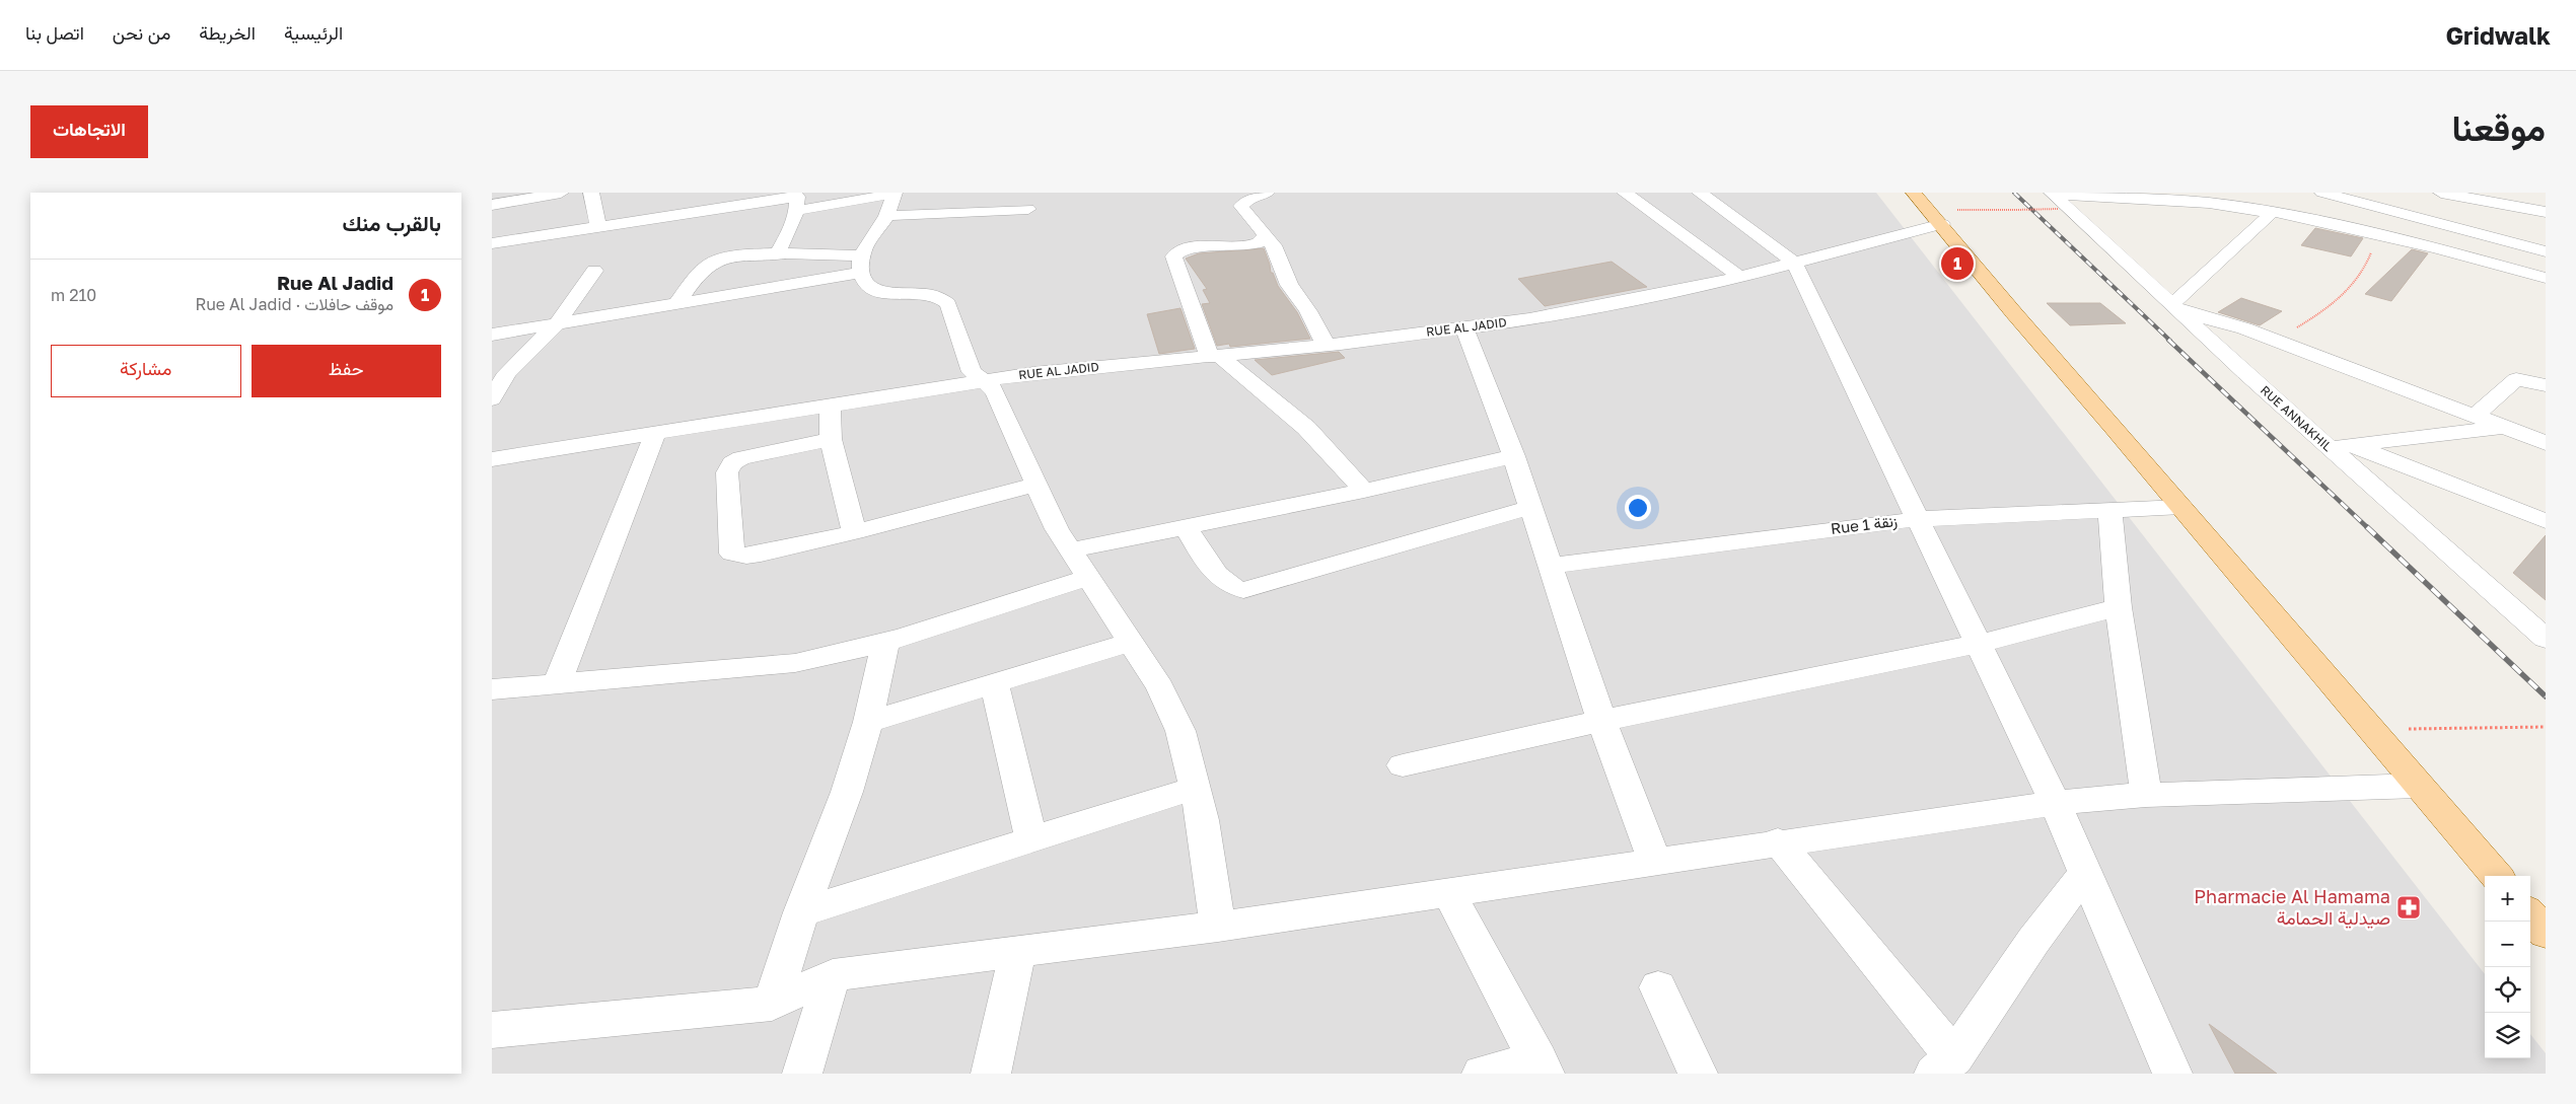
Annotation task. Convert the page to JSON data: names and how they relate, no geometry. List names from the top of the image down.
{
  "streets": {
    "street": ["RUE AL JADID", "RUE ANNAKHIL", "Rue 1 زنقة"]
  },
  "places": {
    "pharmacy": ["Pharmacie Al Hamama صيدلية الحمامة"]
  },
  "page": {
    "header": "Gridwalk",
    "nav": [
      "الرئيسية",
      "الخريطة",
      "من نحن",
      "اتصل بنا"
    ],
    "title": "موقعنا",
    "buttons": [
      "الاتجاهات",
      ["حفظ", "مشاركة"]
    ],
    "heading": "بالقرب منك",
    "pins": "1",
    "list": [
      {
        "mark": "1",
        "name": "Rue Al Jadid",
        "note": "موقف حافلات · Rue Al Jadid",
        "value": "210 m"
      }
    ],
    "map_buttons": ["+", "−"]
  }
}
